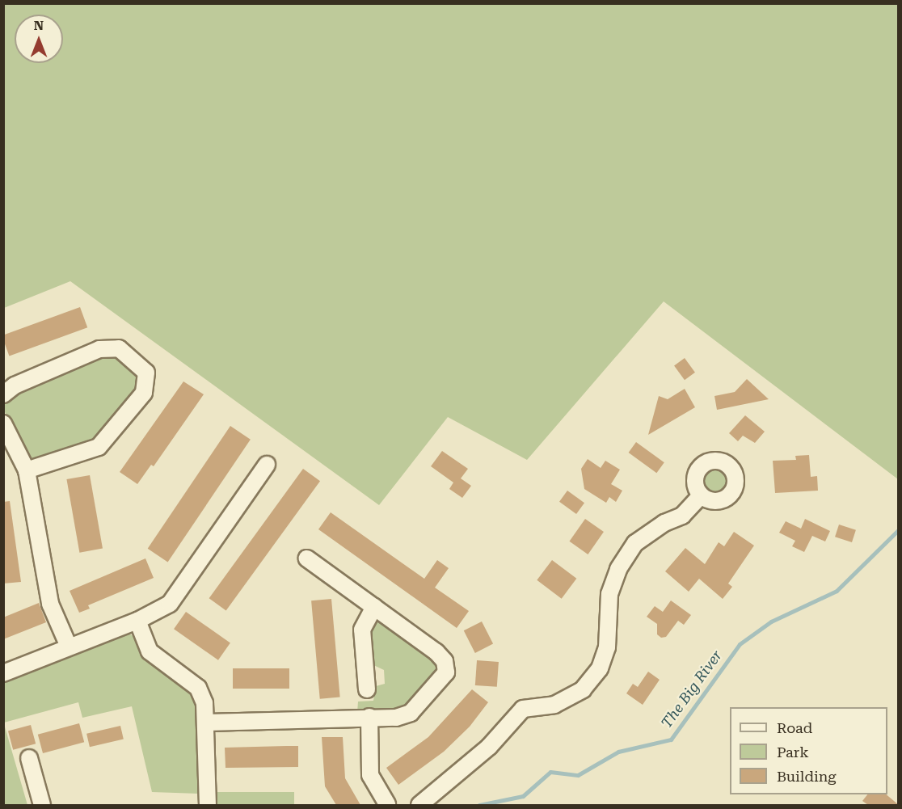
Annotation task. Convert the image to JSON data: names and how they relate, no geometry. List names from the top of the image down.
{
  "water": ["The Big River"],
  "legend": ["Road", "Park", "Building"],
  "north": "top"
}
